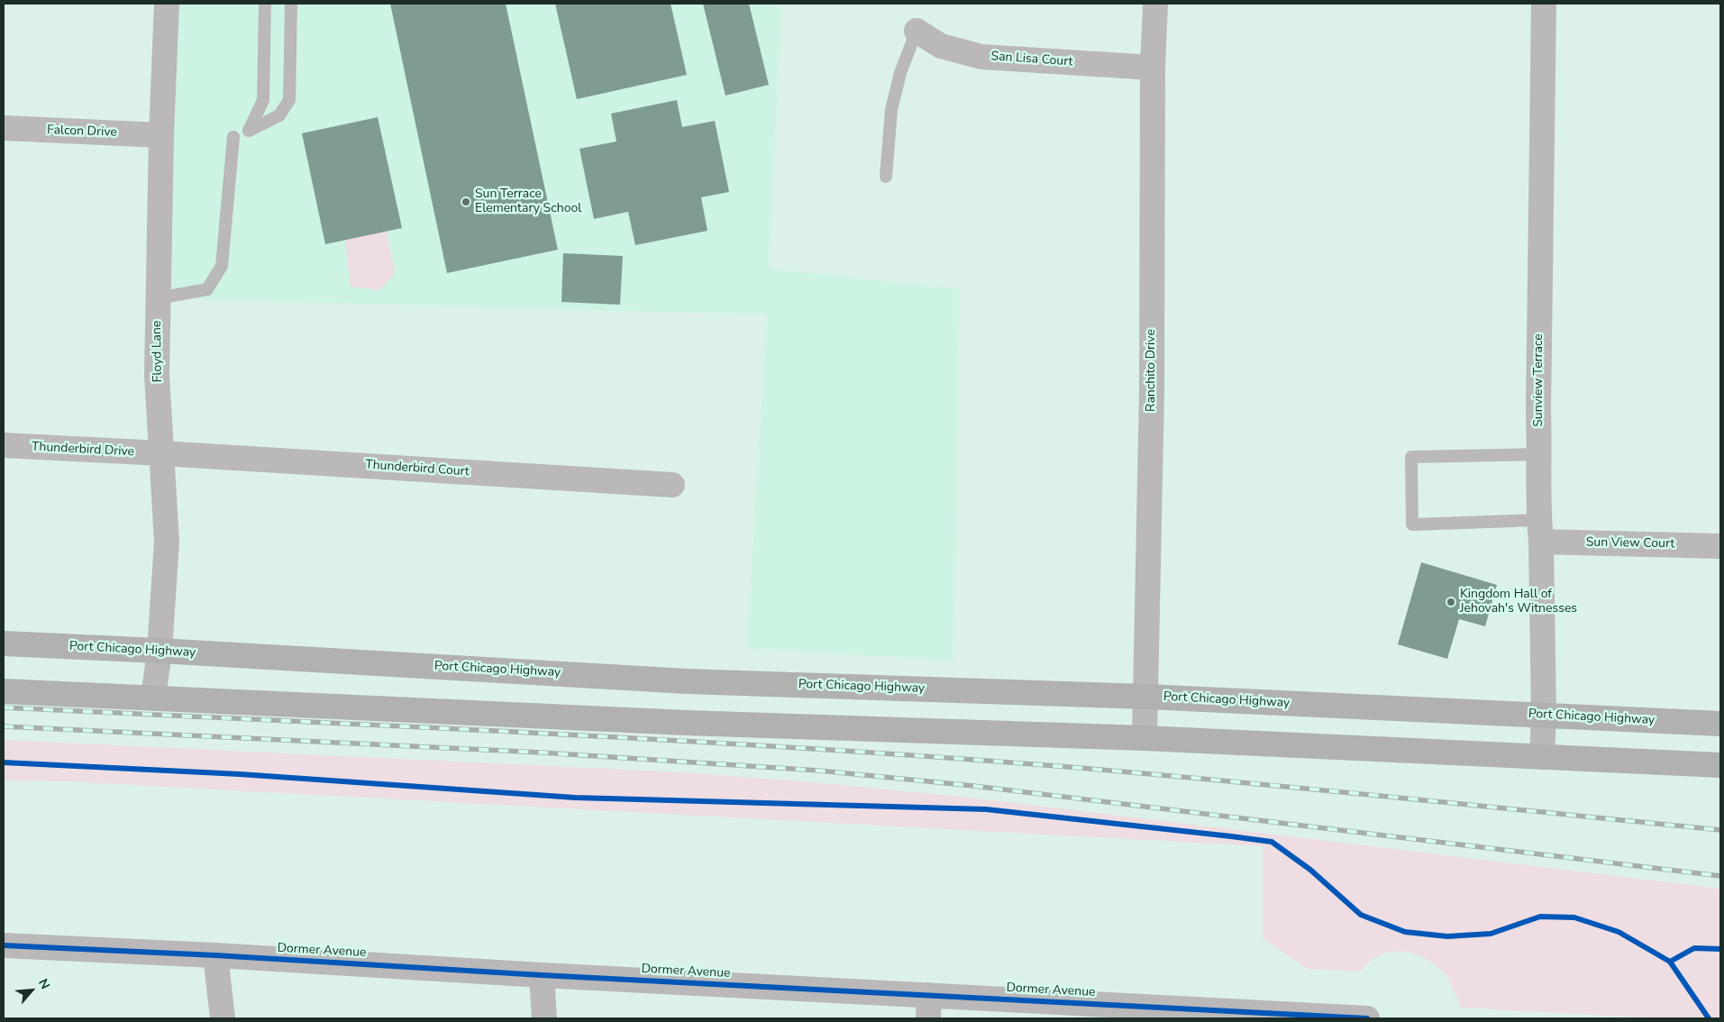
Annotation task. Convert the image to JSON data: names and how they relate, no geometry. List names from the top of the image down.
{
  "streets": {
    "main road": ["Port Chicago Highway"],
    "street": [
      "San Lisa Court",
      "Falcon Drive",
      "Floyd Lane",
      "Ranchito Drive",
      "Sunview Terrace",
      "Thunderbird Drive",
      "Thunderbird Court",
      "Sun View Court",
      "Dormer Avenue"
    ]
  },
  "crossings": [
    ["San Lisa Court", "Ranchito Drive"],
    ["Falcon Drive", "Floyd Lane"],
    ["Floyd Lane", "Thunderbird Drive"],
    ["Floyd Lane", "Thunderbird Court"],
    ["Floyd Lane", "Port Chicago Highway"],
    ["Ranchito Drive", "Port Chicago Highway"],
    ["Sunview Terrace", "Sun View Court"],
    ["Sunview Terrace", "Port Chicago Highway"],
    ["Thunderbird Drive", "Thunderbird Court"]
  ],
  "places": ["Sun Terrace Elementary School", "Kingdom Hall of Jehovah's Witnesses"],
  "north": "top right"
}
